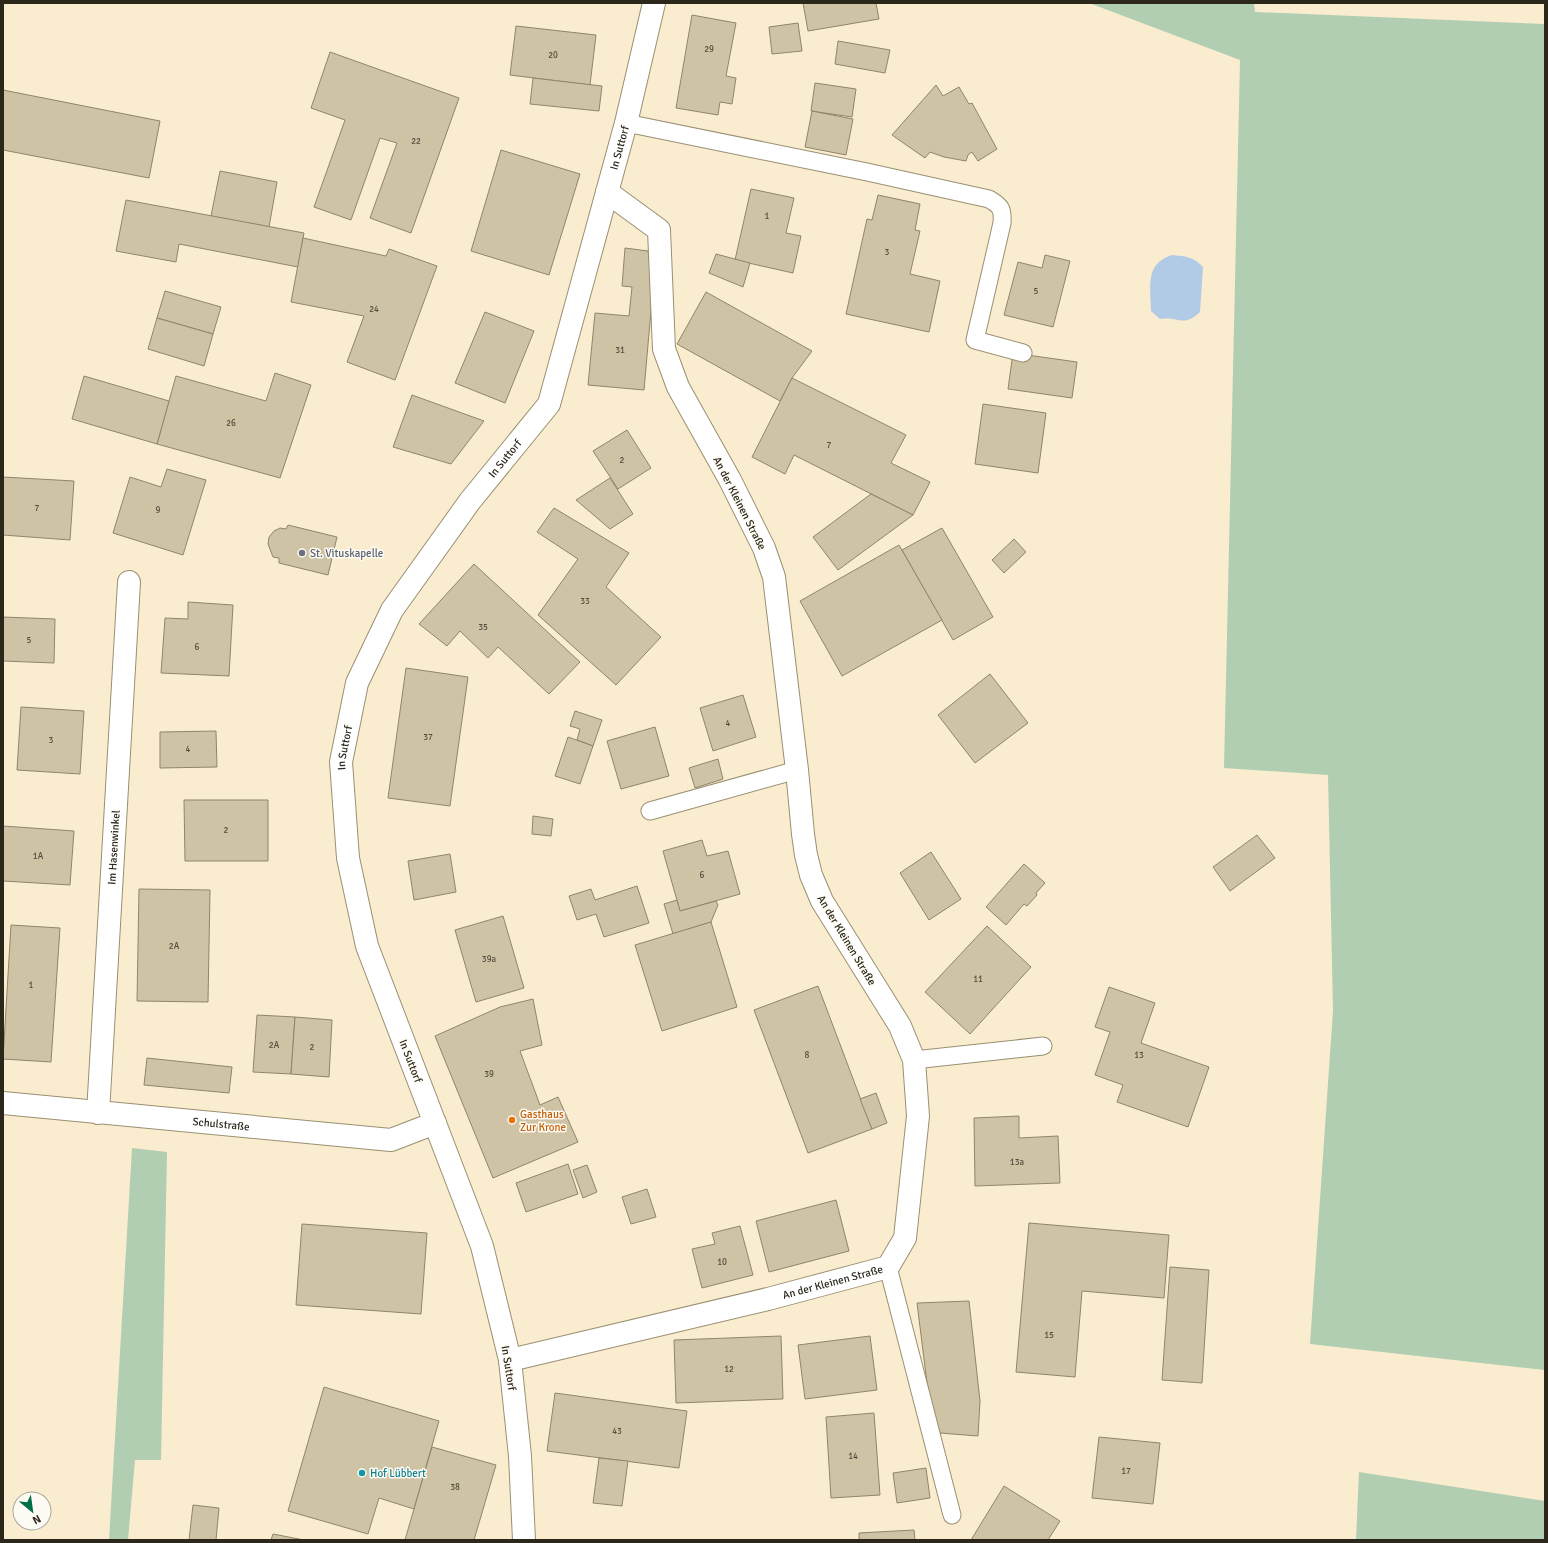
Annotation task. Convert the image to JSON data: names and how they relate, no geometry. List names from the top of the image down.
{
  "streets": {
    "street": [
      "In Suttorf",
      "An der Kleinen Straße",
      "Im Hasenwinkel",
      "Schulstraße"
    ]
  },
  "crossings": [
    ["In Suttorf", "An der Kleinen Straße"],
    ["In Suttorf", "Schulstraße"],
    ["Im Hasenwinkel", "Schulstraße"]
  ],
  "places": ["St. Vituskapelle", "Gasthaus Zur Krone", "Hof Lübbert"],
  "house_numbers": [
    "29",
    "20",
    "22",
    "1",
    "3",
    "5",
    "24",
    "31",
    "26",
    "7",
    "2",
    "7",
    "9",
    "33",
    "35",
    "5",
    "6",
    "4",
    "37",
    "3",
    "4",
    "2",
    "1A",
    "6",
    "2A",
    "39a",
    "11",
    "1",
    "2A",
    "2",
    "8",
    "13",
    "39",
    "13a",
    "10",
    "15",
    "12",
    "43",
    "14",
    "17",
    "38"
  ],
  "north": "bottom right"
}
